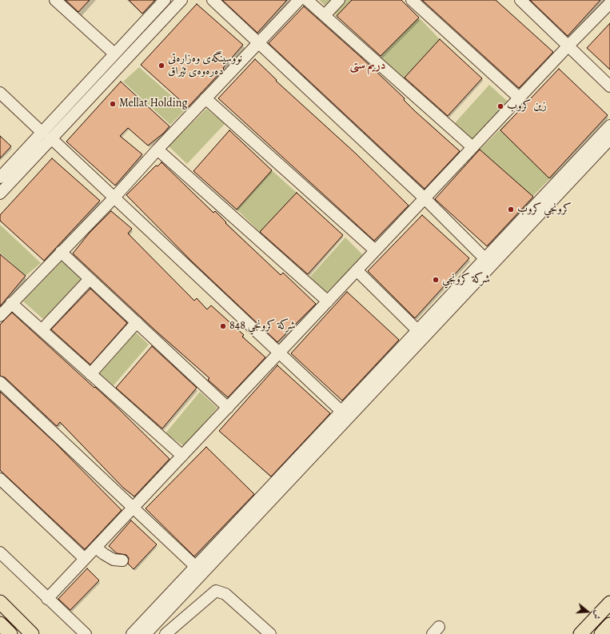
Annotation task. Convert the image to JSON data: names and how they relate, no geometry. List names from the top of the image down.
{
  "districts": ["دریم ستی"],
  "places": [
    "نووسینگەی وەزارەتی دەرەوەی ئێراق",
    "Mellat Holding",
    "زين كروب",
    "كرونجي كروب",
    "شركة كرونجي",
    "شركة كرونجي 848"
  ],
  "north": "right"
}
